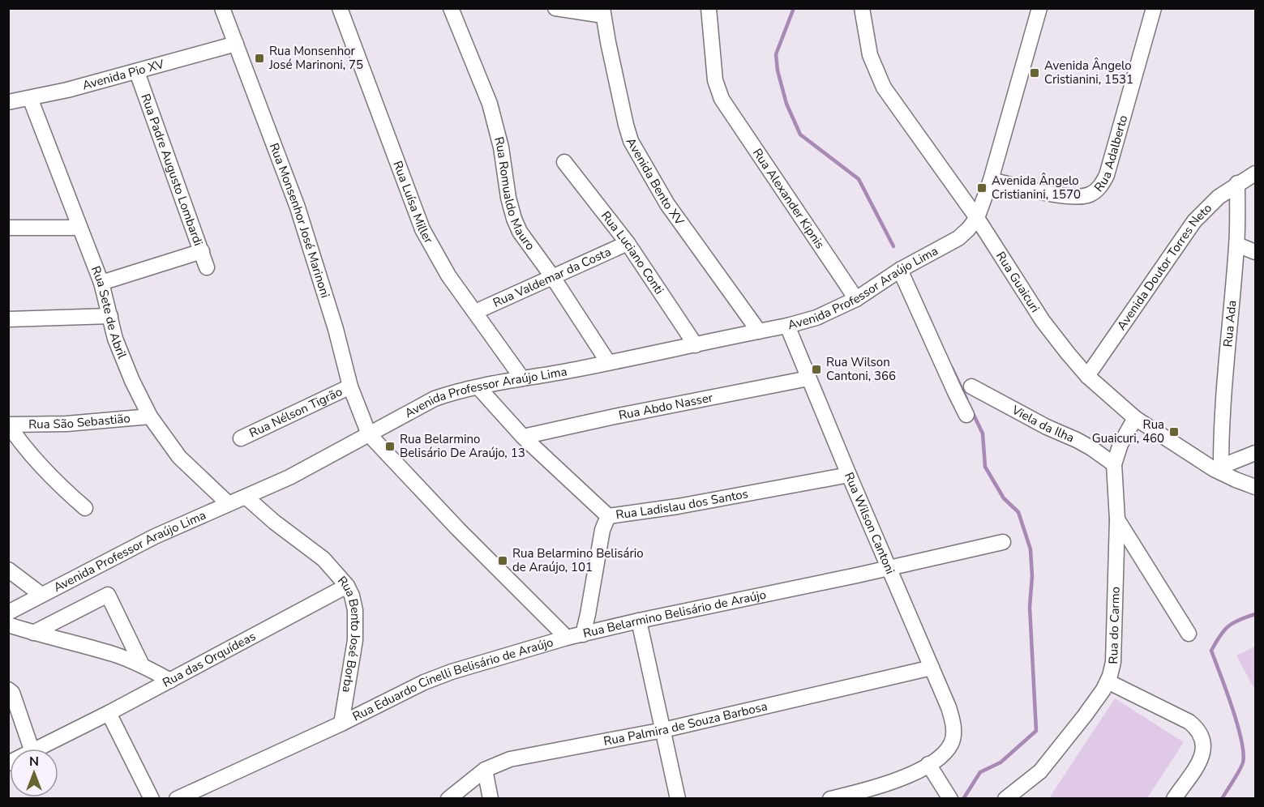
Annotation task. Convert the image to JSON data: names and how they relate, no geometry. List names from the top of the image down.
{
  "streets": {
    "street": [
      "Avenida Pio XV",
      "Rua Adalberto",
      "Rua Padre Augusto Lombardi",
      "Avenida Bento XV",
      "Rua Romualdo Mauro",
      "Rua Alexander Kipnis",
      "Rua Luísa Miller",
      "Rua Monsenhor José Marinoni",
      "Rua Luciano Conti",
      "Avenida Doutor Torres Neto",
      "Rua Valdemar da Costa",
      "Rua Guaicuri",
      "Avenida Professor Araújo Lima",
      "Rua Sete de Abril",
      "Rua Ada",
      "Rua Abdo Nasser",
      "Rua Nélson Tigrão",
      "Rua São Sebastião",
      "Viela da Ilha",
      "Rua Ladislau dos Santos",
      "Rua Wilson Cantoni",
      "Rua Belarmino Belisário de Araújo",
      "Rua do Carmo",
      "Rua Bento José Borba",
      "Rua das Orquídeas",
      "Rua Eduardo Cinelli Belisário de Araújo",
      "Rua Palmira de Souza Barbosa"
    ]
  },
  "crossings": [
    ["Avenida Pio XV", "Rua Padre Augusto Lombardi"],
    ["Avenida Pio XV", "Rua Monsenhor José Marinoni"],
    ["Avenida Pio XV", "Rua Sete de Abril"],
    ["Avenida Bento XV", "Avenida Professor Araújo Lima"],
    ["Rua Romualdo Mauro", "Rua Valdemar da Costa"],
    ["Rua Romualdo Mauro", "Avenida Professor Araújo Lima"],
    ["Rua Alexander Kipnis", "Avenida Professor Araújo Lima"],
    ["Rua Luísa Miller", "Rua Valdemar da Costa"],
    ["Rua Luísa Miller", "Avenida Professor Araújo Lima"],
    ["Rua Monsenhor José Marinoni", "Avenida Professor Araújo Lima"],
    ["Rua Monsenhor José Marinoni", "Rua Nélson Tigrão"],
    ["Rua Monsenhor José Marinoni", "Rua Belarmino Belisário de Araújo"],
    ["Rua Luciano Conti", "Rua Valdemar da Costa"],
    ["Rua Luciano Conti", "Avenida Professor Araújo Lima"],
    ["Avenida Doutor Torres Neto", "Rua Guaicuri"],
    ["Avenida Doutor Torres Neto", "Rua Ada"],
    ["Rua Guaicuri", "Avenida Professor Araújo Lima"],
    ["Rua Guaicuri", "Rua Ada"],
    ["Rua Guaicuri", "Rua do Carmo"],
    ["Avenida Professor Araújo Lima", "Rua Sete de Abril"],
    ["Avenida Professor Araújo Lima", "Rua Ladislau dos Santos"],
    ["Avenida Professor Araújo Lima", "Rua Wilson Cantoni"],
    ["Avenida Professor Araújo Lima", "Rua Belarmino Belisário de Araújo"],
    ["Avenida Professor Araújo Lima", "Rua Bento José Borba"],
    ["Rua Sete de Abril", "Rua São Sebastião"],
    ["Rua Abdo Nasser", "Rua Ladislau dos Santos"],
    ["Rua Abdo Nasser", "Rua Wilson Cantoni"],
    ["Viela da Ilha", "Rua do Carmo"],
    ["Rua Ladislau dos Santos", "Rua Wilson Cantoni"],
    ["Rua Wilson Cantoni", "Rua Belarmino Belisário de Araújo"],
    ["Rua Wilson Cantoni", "Rua Palmira de Souza Barbosa"],
    ["Rua Belarmino Belisário de Araújo", "Rua Eduardo Cinelli Belisário de Araújo"],
    ["Rua Bento José Borba", "Rua das Orquídeas"],
    ["Rua Bento José Borba", "Rua Eduardo Cinelli Belisário de Araújo"]
  ],
  "places": {
    "transit": [
      "Rua Monsenhor José Marinoni, 75",
      "Avenida Ângelo Cristianini, 1531",
      "Avenida Ângelo Cristianini, 1570",
      "Rua Wilson Cantoni, 366",
      "Rua Guaicuri, 460",
      "Rua Belarmino Belisário De Araújo, 13",
      "Rua Belarmino Belisário de Araújo, 101"
    ]
  },
  "north": "top"
}
